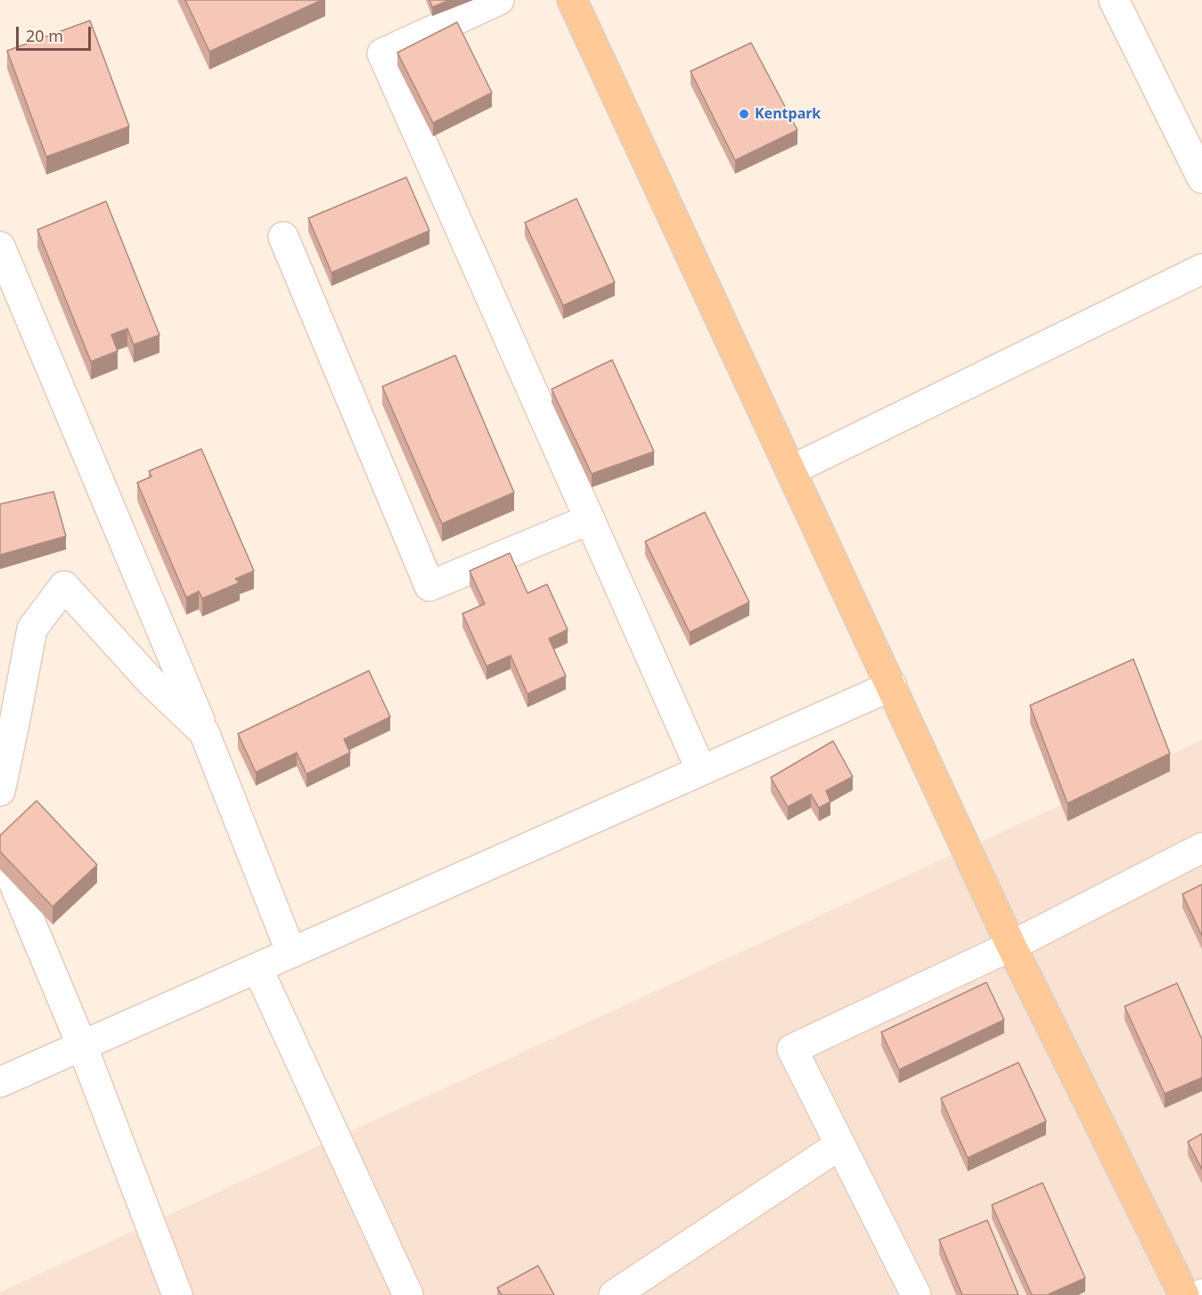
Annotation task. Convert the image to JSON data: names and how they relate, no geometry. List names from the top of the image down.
{
  "places": ["Kentpark"],
  "scale_bar": "20 m"
}
